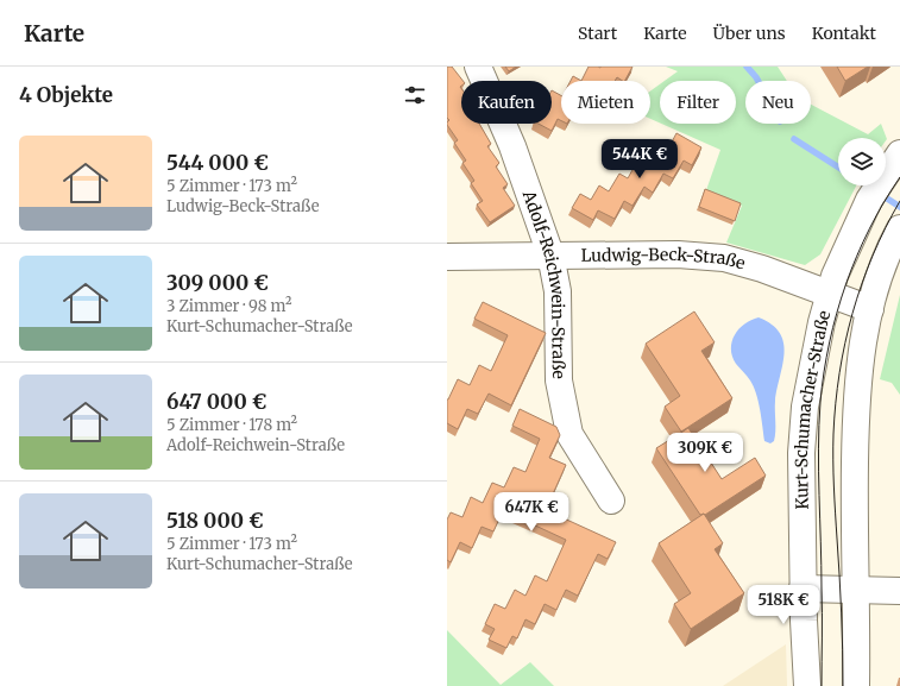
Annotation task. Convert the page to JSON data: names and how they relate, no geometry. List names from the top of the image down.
{
  "streets": {
    "street": ["Ludwig-Beck-Straße", "Adolf-Reichwein-Straße", "Kurt-Schumacher-Straße"]
  },
  "crossings": [
    ["Ludwig-Beck-Straße", "Adolf-Reichwein-Straße"],
    ["Ludwig-Beck-Straße", "Kurt-Schumacher-Straße"]
  ],
  "page": {
    "header": "Karte",
    "nav": [
      "Start",
      "Karte",
      "Über uns",
      "Kontakt"
    ],
    "heading": "4 Objekte",
    "chip": [
      "Kaufen",
      "Mieten",
      "Filter",
      "Neu"
    ],
    "list": [
      {
        "name": "544 000 €",
        "note": "5 Zimmer · 173 m² · Ludwig-Beck-Straße"
      },
      {
        "name": "309 000 €",
        "note": "3 Zimmer · 98 m² · Kurt-Schumacher-Straße"
      },
      {
        "name": "647 000 €",
        "note": "5 Zimmer · 178 m² · Adolf-Reichwein-Straße"
      },
      {
        "name": "518 000 €",
        "note": "5 Zimmer · 173 m² · Kurt-Schumacher-Straße"
      }
    ],
    "price": [
      "544K €",
      "309K €",
      "647K €",
      "518K €"
    ]
  }
}
